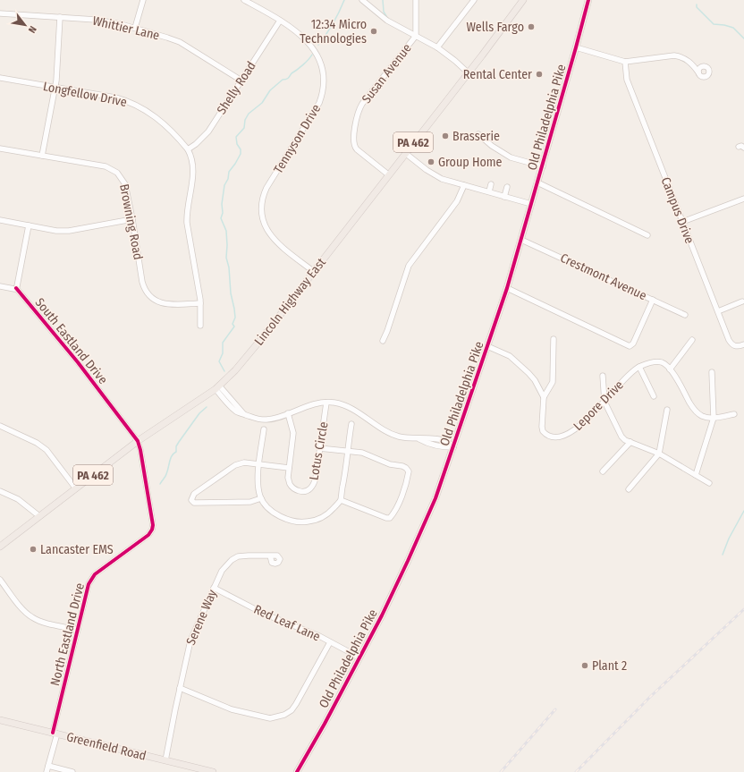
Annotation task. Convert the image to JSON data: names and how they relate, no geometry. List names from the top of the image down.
{
  "streets": {
    "main road": [
      "Old Philadelphia Pike",
      "PA 462",
      "Lincoln Highway East",
      "Greenfield Road"
    ],
    "street": [
      "Whittier Lane",
      "Susan Avenue",
      "Shelly Road",
      "Longfellow Drive",
      "Tennyson Drive",
      "Campus Drive",
      "Browning Road",
      "Crestmont Avenue",
      "South Eastland Drive",
      "Lepore Drive",
      "Lotus Circle",
      "Serene Way",
      "Red Leaf Lane",
      "North Eastland Drive"
    ]
  },
  "crossings": [
    ["Whittier Lane", "Shelly Road"],
    ["Susan Avenue", "Lincoln Highway East"],
    ["Shelly Road", "Longfellow Drive"],
    ["Shelly Road", "Tennyson Drive"],
    ["Longfellow Drive", "Browning Road"],
    ["Old Philadelphia Pike", "Crestmont Avenue"],
    ["Old Philadelphia Pike", "Red Leaf Lane"],
    ["Tennyson Drive", "Lincoln Highway East"],
    ["Lincoln Highway East", "South Eastland Drive"],
    ["Lincoln Highway East", "North Eastland Drive"],
    ["South Eastland Drive", "North Eastland Drive"],
    ["Serene Way", "Red Leaf Lane"],
    ["Serene Way", "Greenfield Road"],
    ["North Eastland Drive", "Greenfield Road"]
  ],
  "places": [
    "Wells Fargo",
    "12:34 Micro Technologies",
    "Rental Center",
    "Brasserie",
    "Group Home",
    "Lancaster EMS",
    "Plant 2"
  ],
  "north": "bottom right"
}
